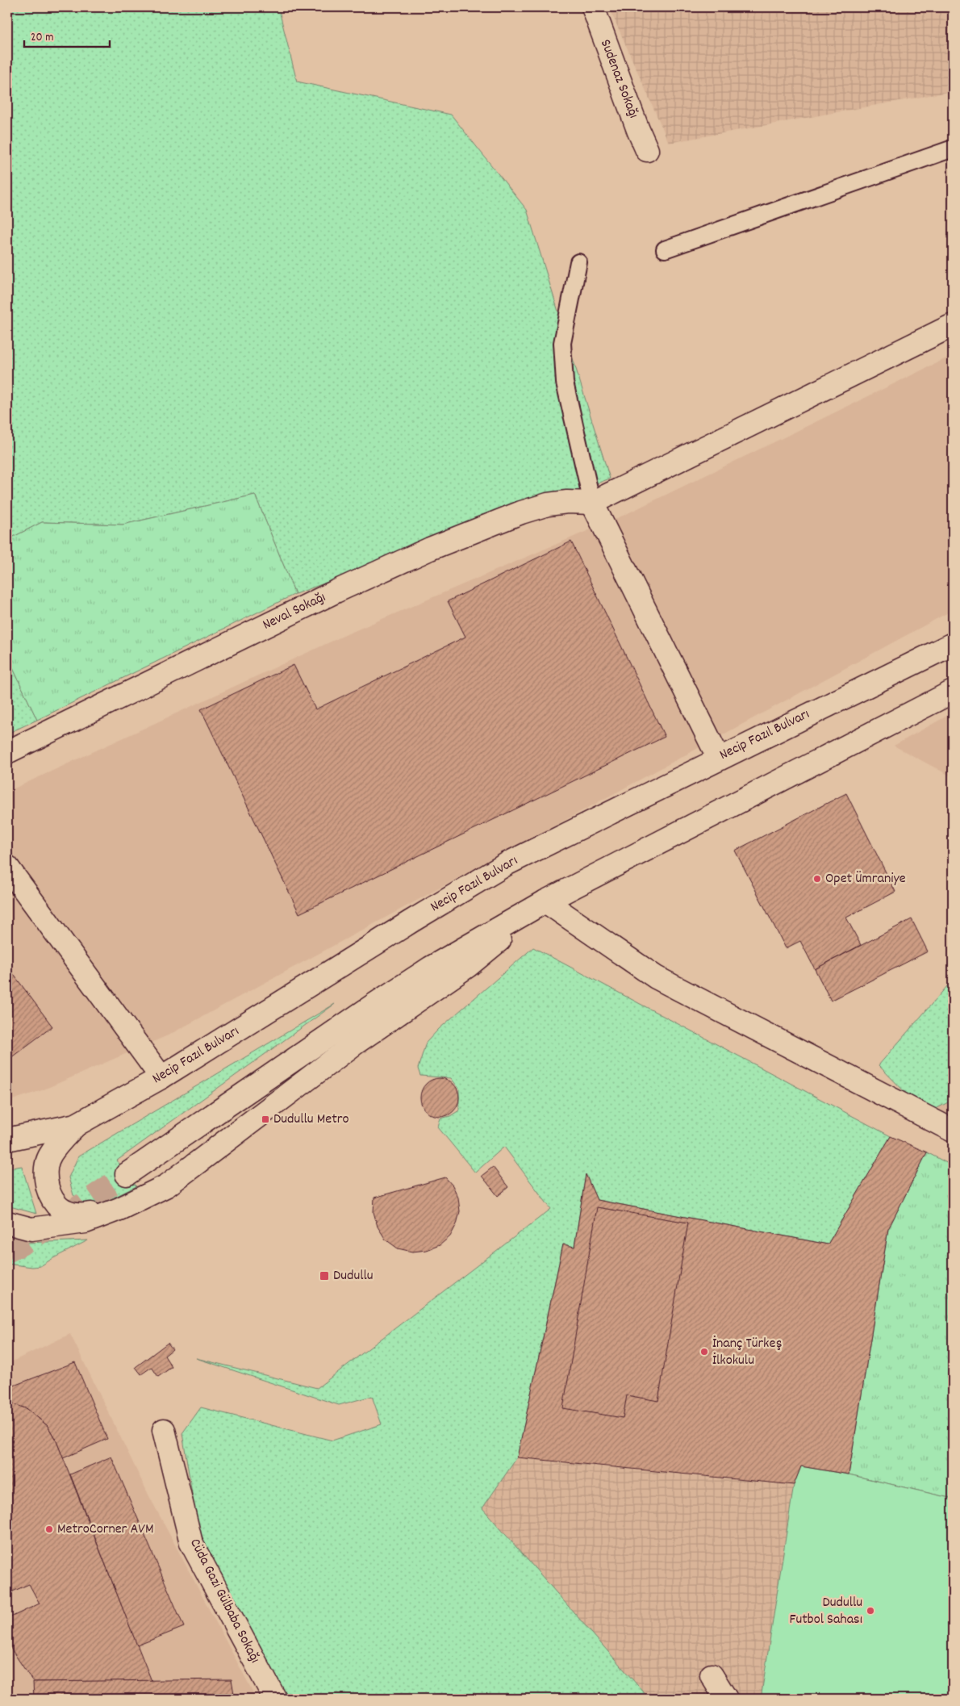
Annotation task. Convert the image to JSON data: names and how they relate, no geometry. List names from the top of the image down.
{
  "streets": {
    "main road": [
      "Sudenaz Sokağı",
      "Neval Sokağı",
      "Necip Fazıl Bulvarı",
      "Cüda Gazi Gülbaba Sokağı"
    ]
  },
  "places": {
    "other": [
      "Opet Ümraniye",
      "İnanç Türkeş İlkokulu",
      "MetroCorner AVM",
      "Dudullu Futbol Sahası"
    ],
    "transit": ["Dudullu Metro", "Dudullu"]
  },
  "scale_bar": "20 m"
}
